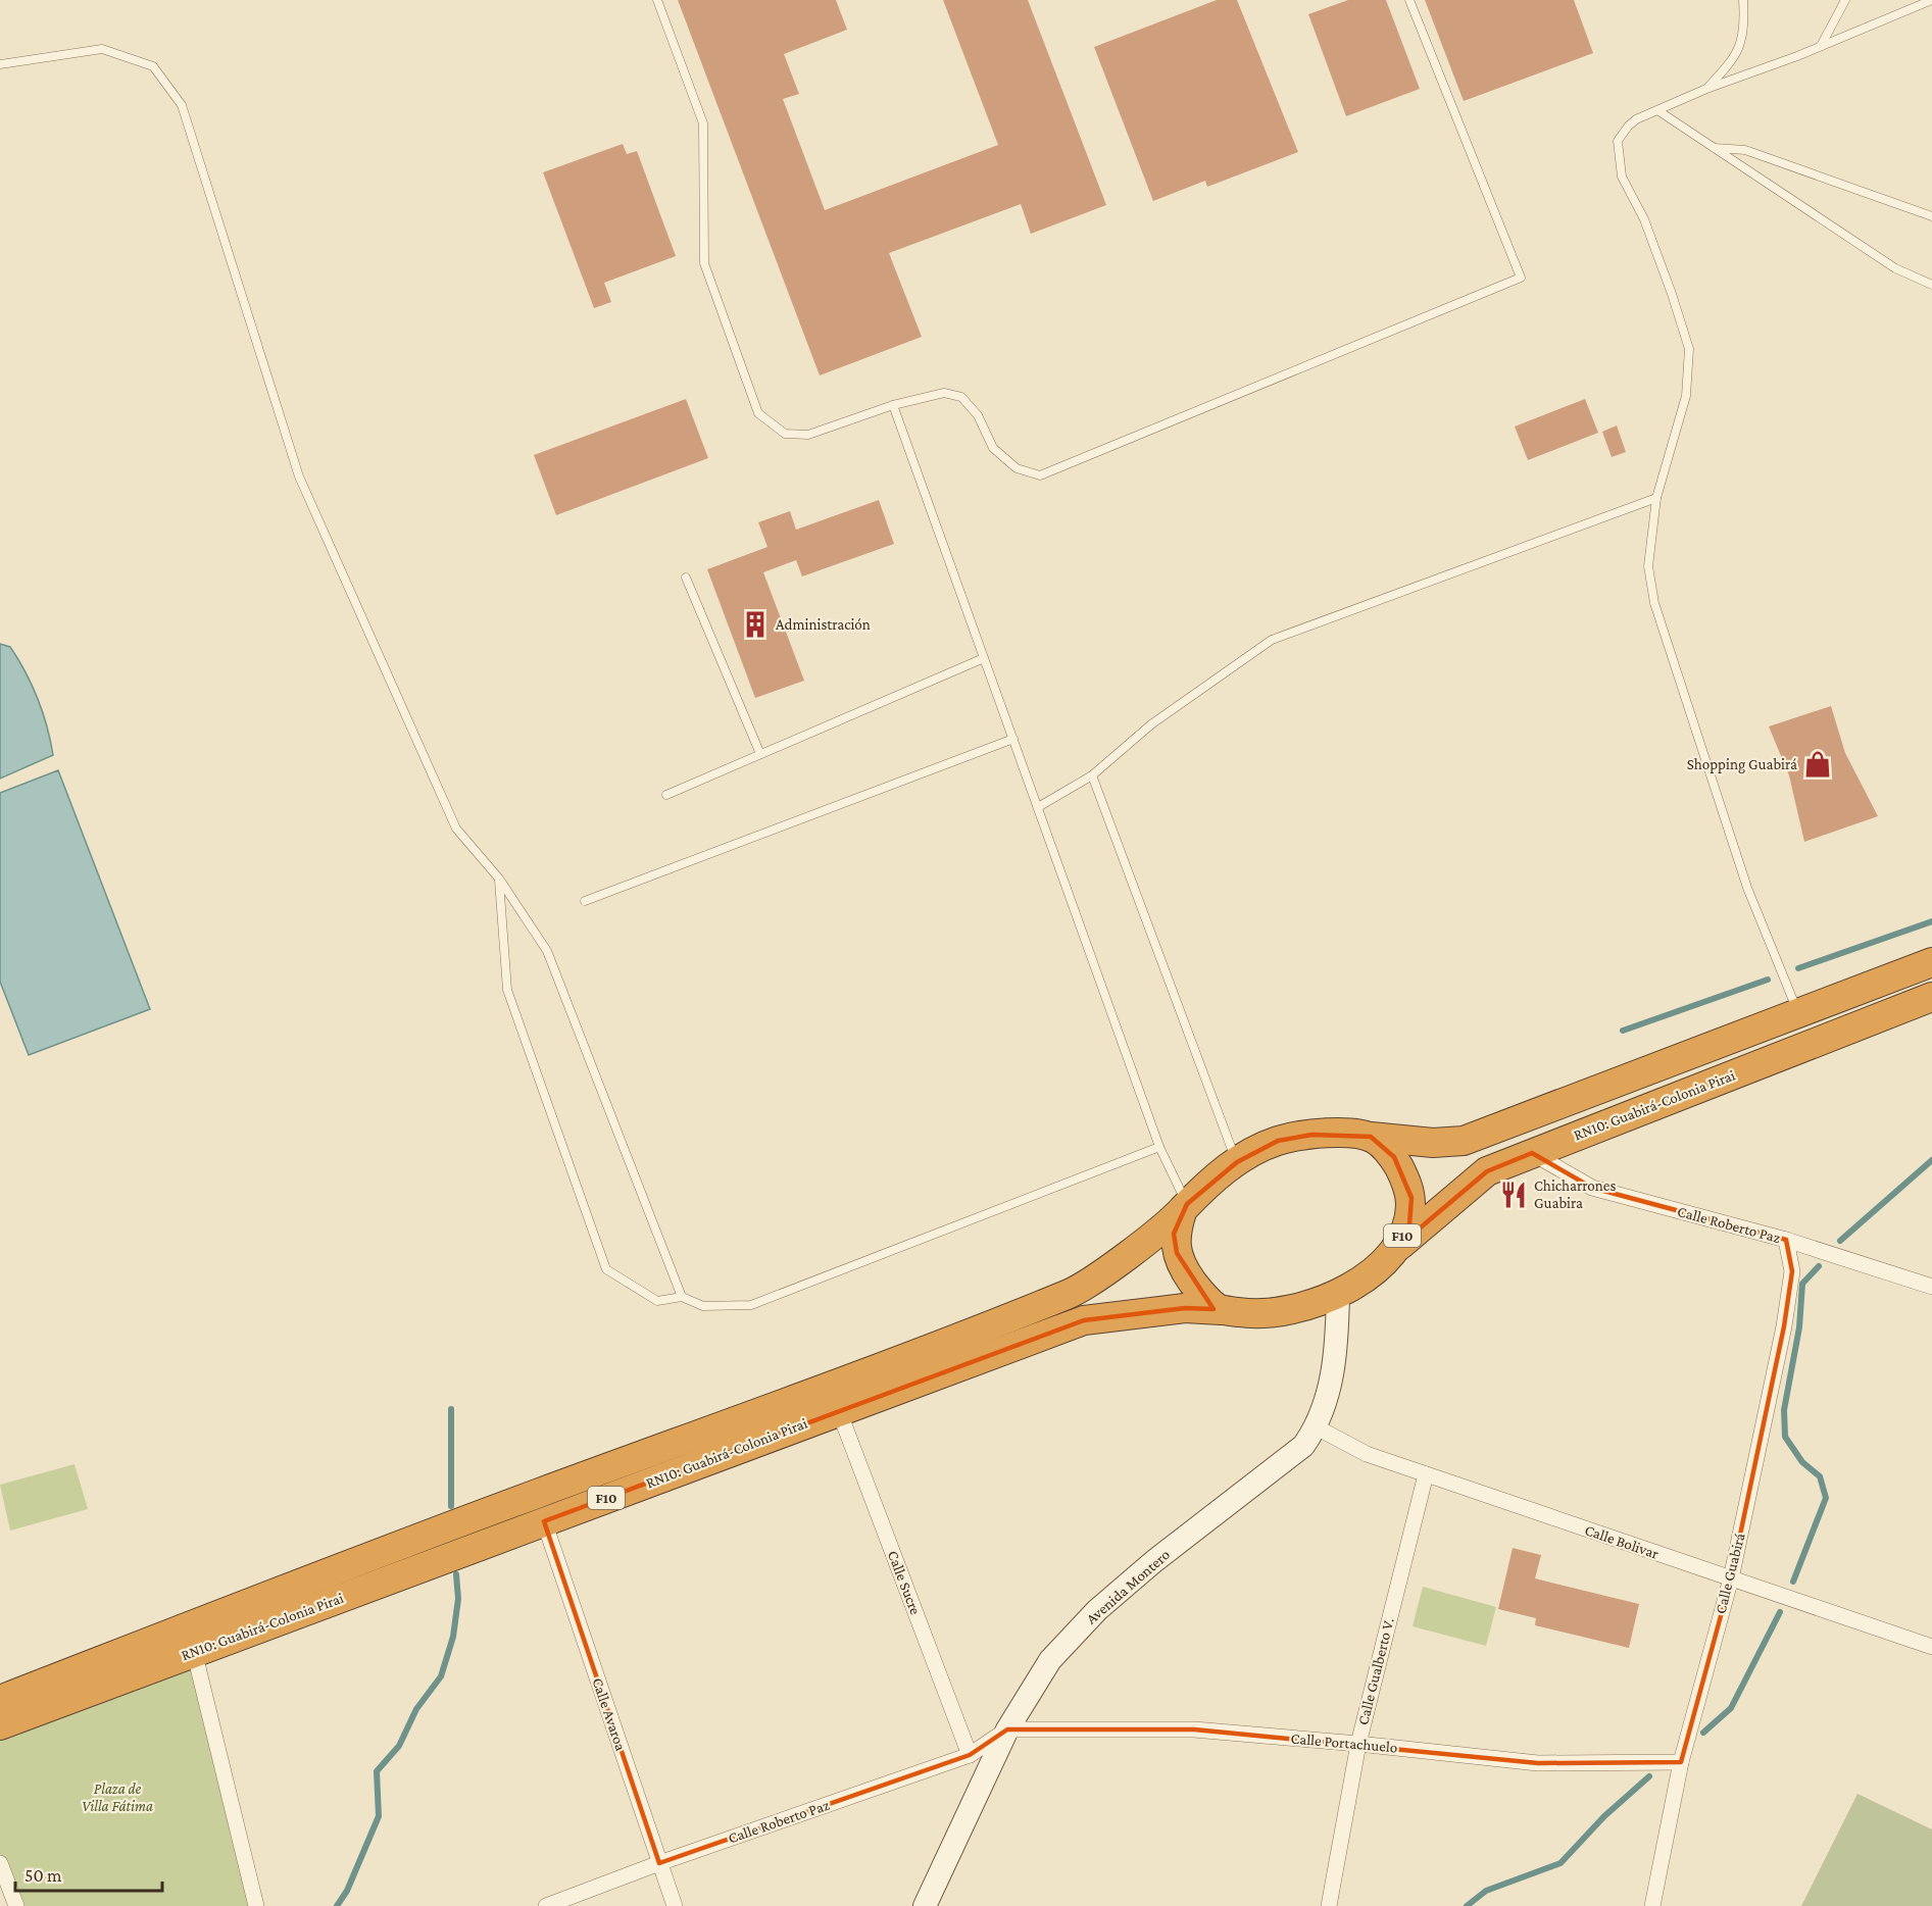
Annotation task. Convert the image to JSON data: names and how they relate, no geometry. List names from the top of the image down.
{
  "streets": {
    "highway": ["RN10: Guabirá-Colonia Pirai", "F10"],
    "street": [
      "Calle Roberto Paz",
      "Calle Bolivar",
      "Calle Guabirá",
      "Calle Sucre",
      "Avenida Montero",
      "Calle Gualberto V.",
      "Calle Avaroa",
      "Calle Portachuelo"
    ]
  },
  "crossings": [
    ["RN10: Guabirá-Colonia Pirai", "Calle Roberto Paz"],
    ["RN10: Guabirá-Colonia Pirai", "F10"],
    ["RN10: Guabirá-Colonia Pirai", "Calle Sucre"],
    ["RN10: Guabirá-Colonia Pirai", "Avenida Montero"],
    ["RN10: Guabirá-Colonia Pirai", "Calle Avaroa"],
    ["Calle Roberto Paz", "Calle Guabirá"],
    ["Calle Roberto Paz", "Calle Sucre"],
    ["Calle Roberto Paz", "Avenida Montero"],
    ["Calle Roberto Paz", "Calle Avaroa"],
    ["Calle Roberto Paz", "Calle Portachuelo"],
    ["F10", "Avenida Montero"],
    ["Calle Bolivar", "Calle Guabirá"],
    ["Calle Bolivar", "Avenida Montero"],
    ["Calle Bolivar", "Calle Gualberto V."],
    ["Calle Guabirá", "Calle Portachuelo"],
    ["Avenida Montero", "Calle Portachuelo"],
    ["Calle Gualberto V.", "Calle Portachuelo"]
  ],
  "parks": ["Plaza de Villa Fátima"],
  "places": {
    "building": ["Administración"],
    "shop": ["Shopping Guabirá"],
    "restaurant": ["Chicharrones Guabira"]
  },
  "scale_bar": "50 m"
}
